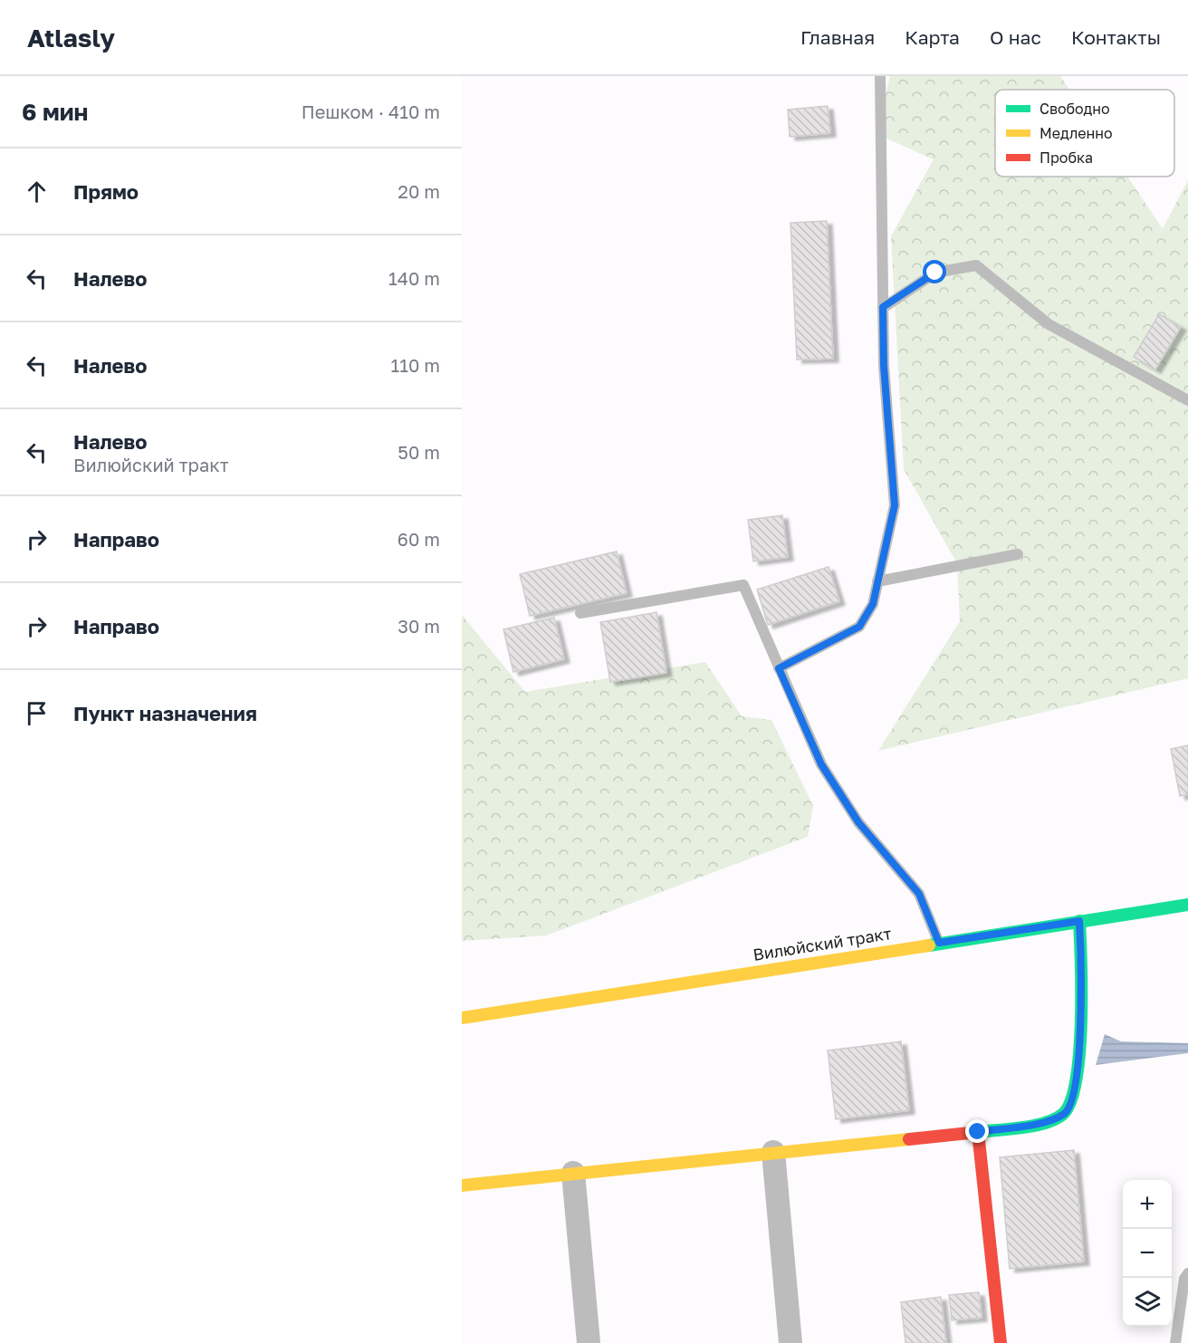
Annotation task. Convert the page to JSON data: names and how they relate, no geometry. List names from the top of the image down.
{
  "streets": {
    "street": ["Вилюйский тракт"]
  },
  "legend": ["Свободно", "Медленно", "Пробка"],
  "page": {
    "header": "Atlasly",
    "nav": [
      "Главная",
      "Карта",
      "О нас",
      "Контакты"
    ],
    "heading": ["6 мин", "Пешком · 410 m"],
    "list": [
      ["Прямо", "20 m"],
      ["Налево", "140 m"],
      ["Налево", "110 m"],
      ["Налево", "Вилюйский тракт", "50 m"],
      ["Направо", "60 m"],
      ["Направо", "30 m"],
      "Пункт назначения"
    ],
    "map_buttons": ["+", "−"]
  }
}
